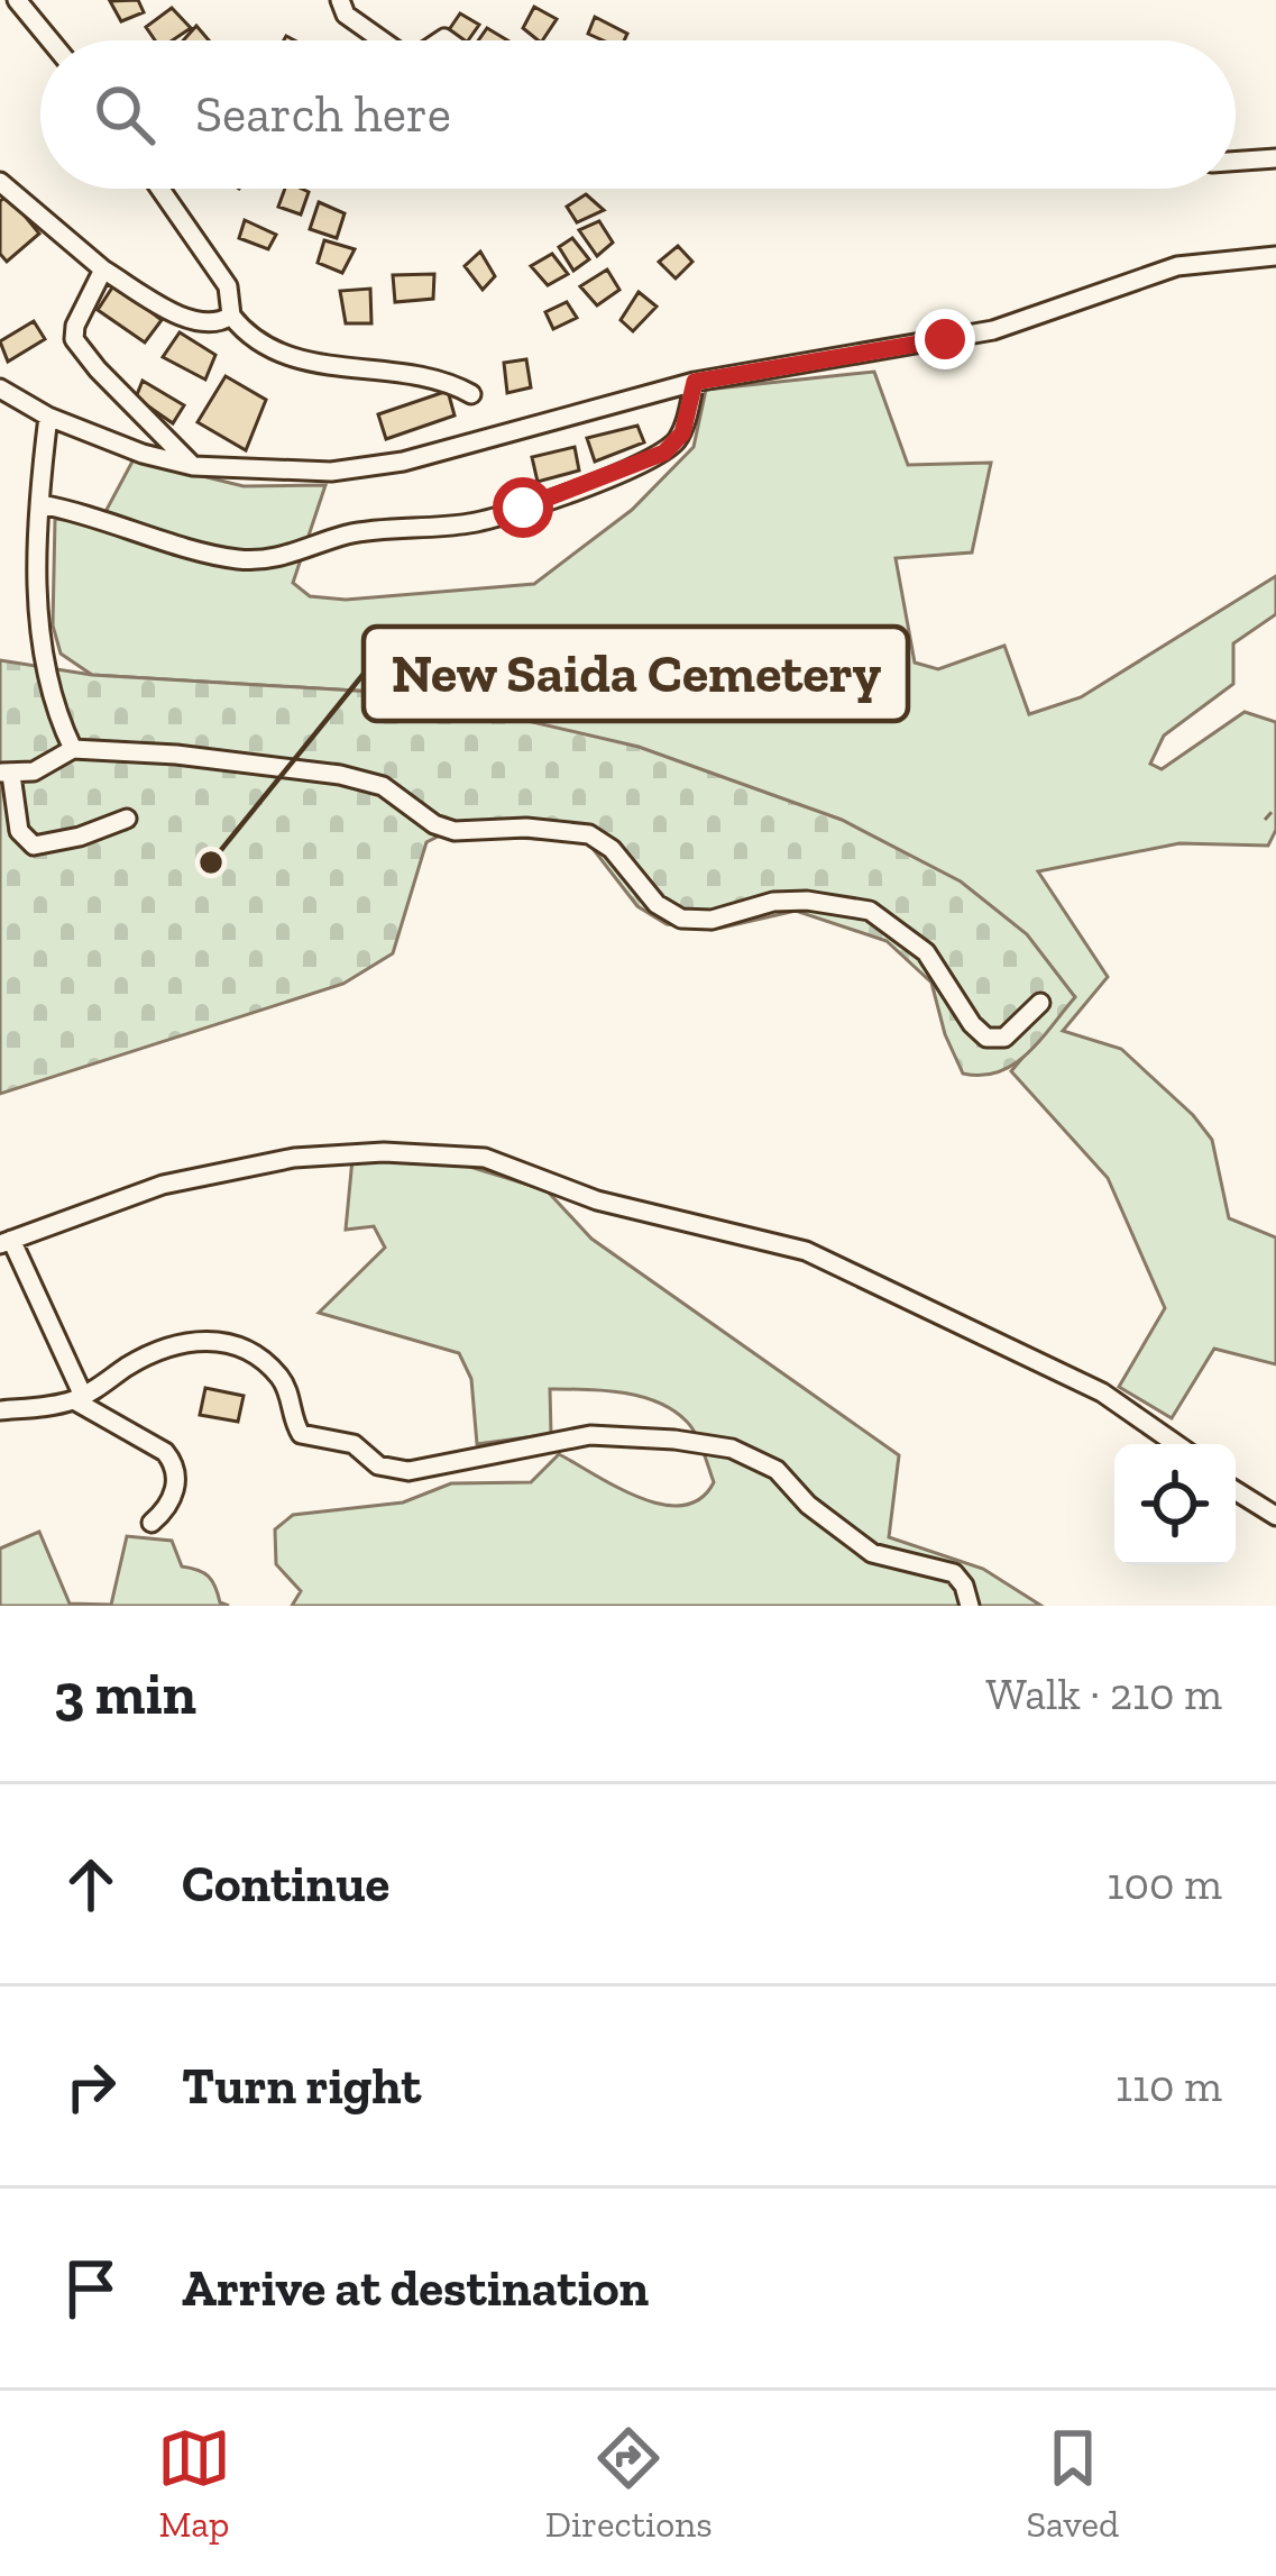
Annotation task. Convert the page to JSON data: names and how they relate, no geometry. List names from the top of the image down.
{
  "places": ["New Saida Cemetery"],
  "page": {
    "search": "Search here",
    "heading": ["3 min", "Walk · 210 m"],
    "list": [
      ["Continue", "100 m"],
      ["Turn right", "110 m"],
      "Arrive at destination"
    ],
    "nav": ["Map", "Directions", "Saved"]
  }
}
